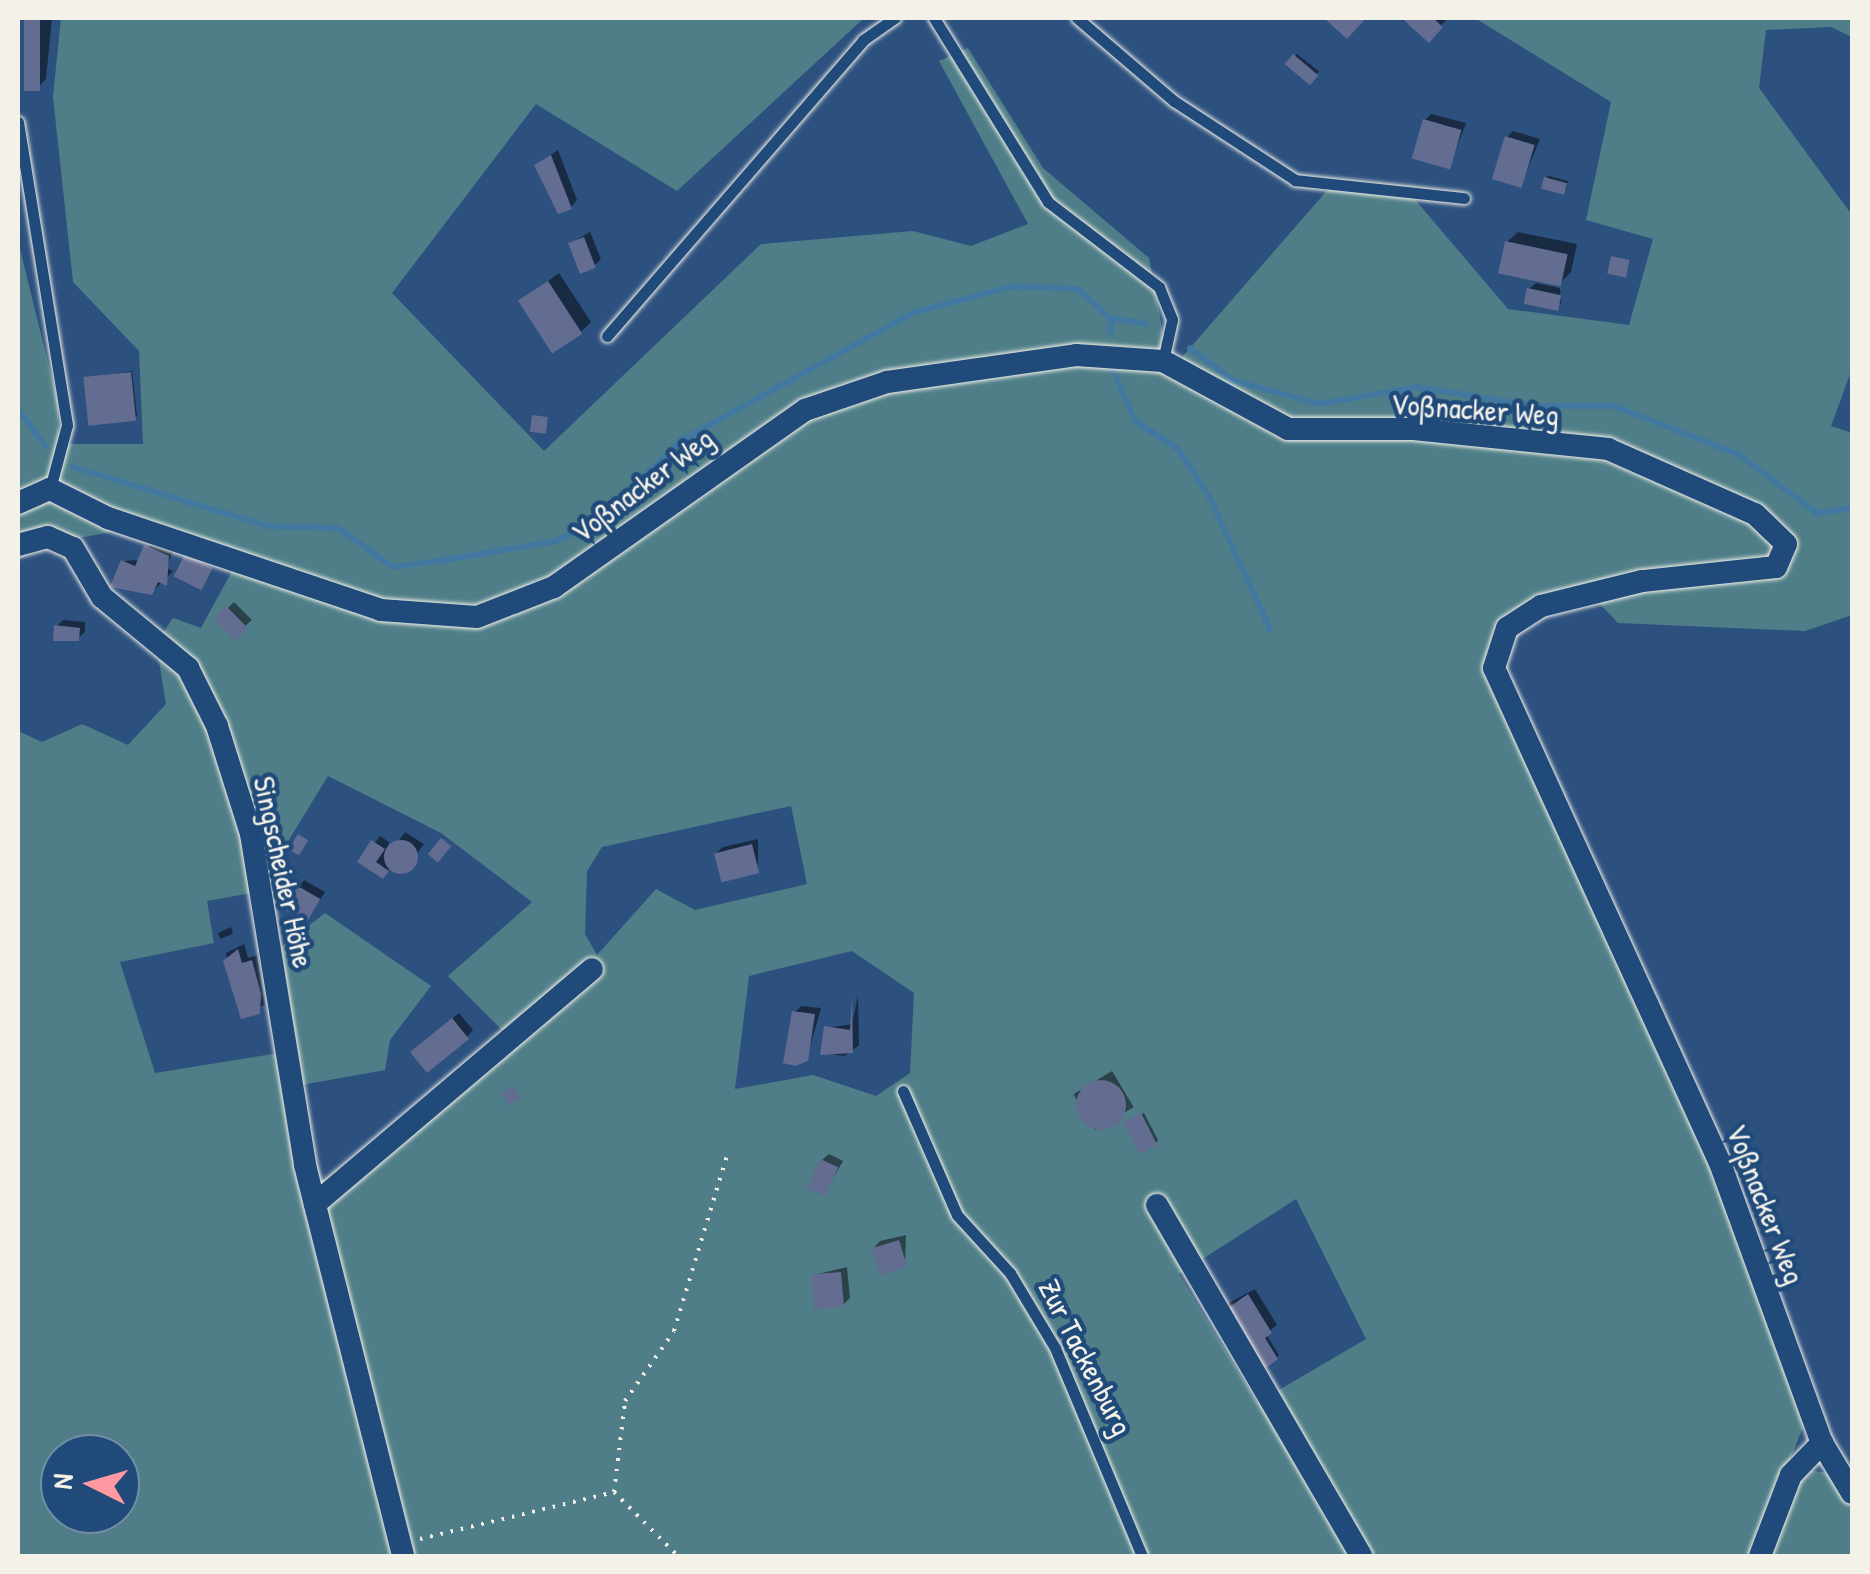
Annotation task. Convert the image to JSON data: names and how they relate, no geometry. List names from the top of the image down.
{
  "streets": {
    "street": ["Voßnacker Weg", "Singscheider Höhe"],
    "lane": ["Zur Tackenburg"]
  },
  "north": "left"
}
